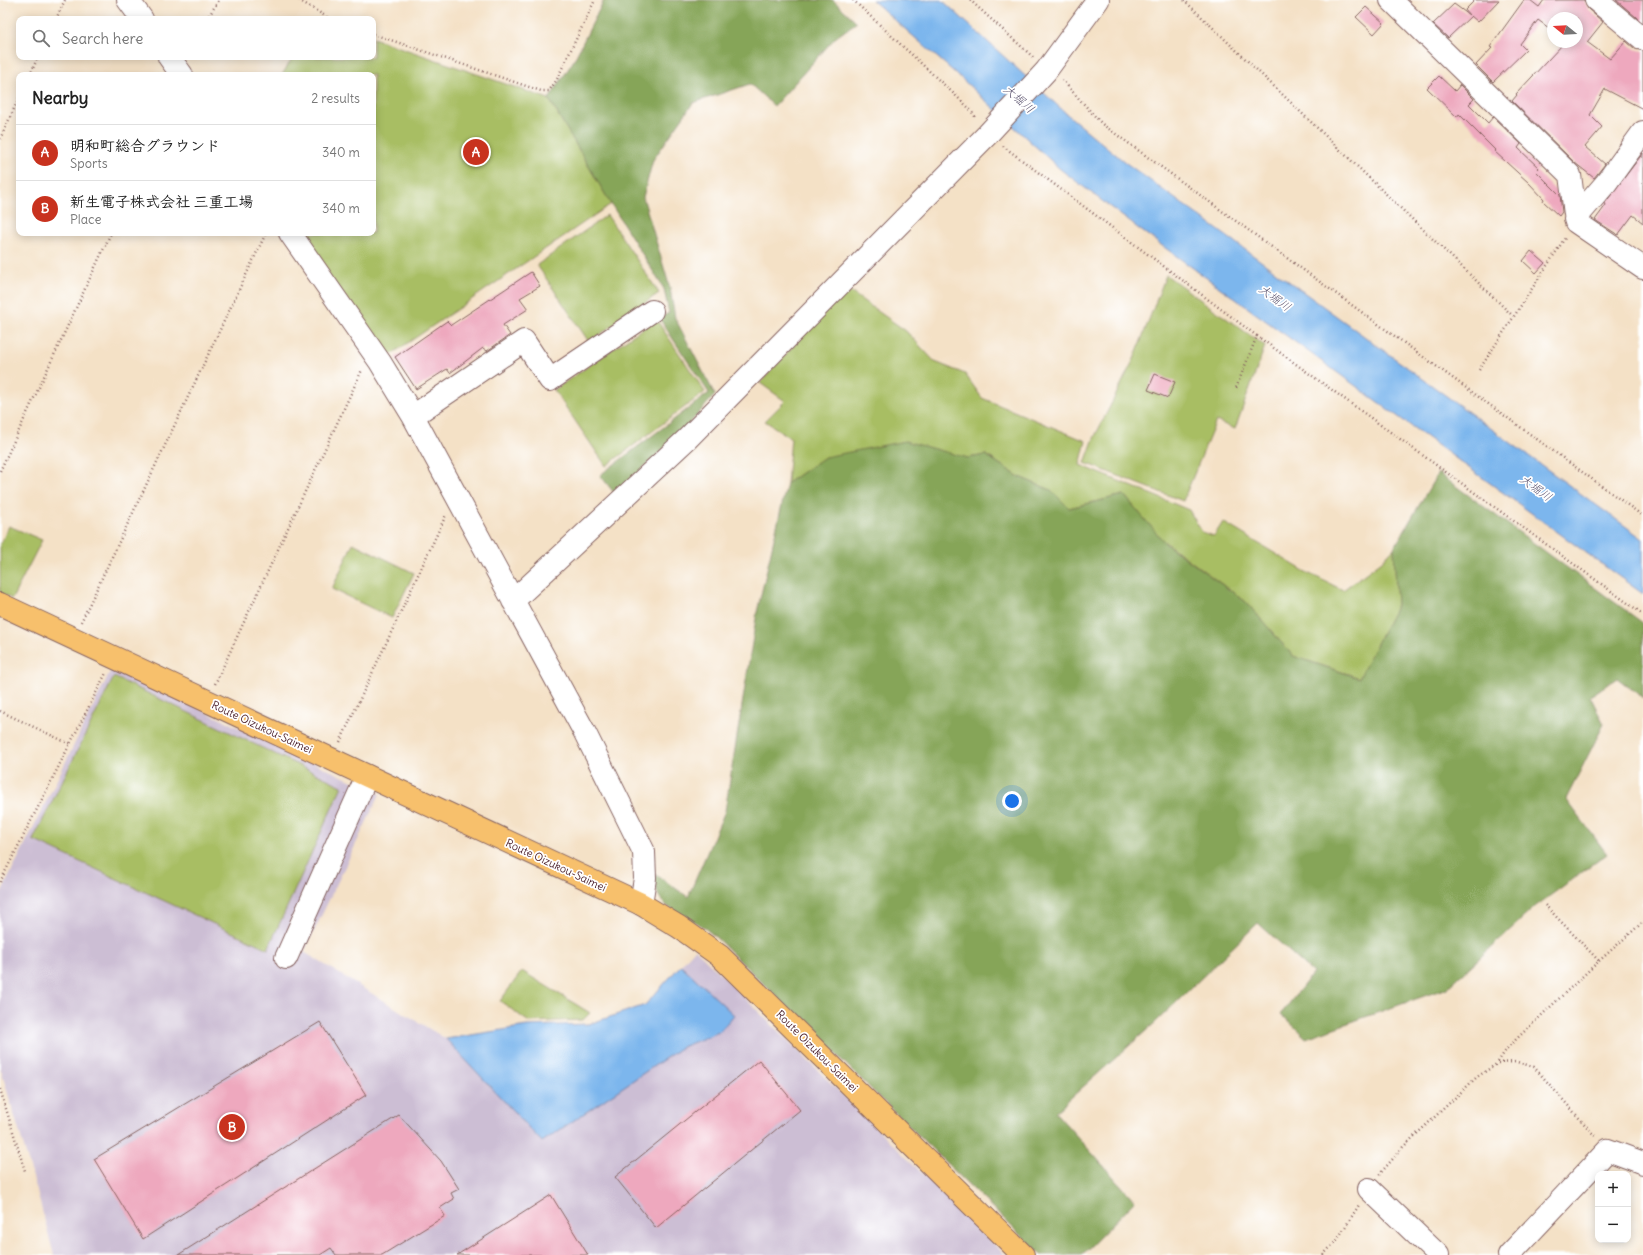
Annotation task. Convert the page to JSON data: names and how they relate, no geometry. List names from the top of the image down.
{
  "streets": {
    "main road": ["Route Oizukou-Saimei"]
  },
  "water": ["大堀川"],
  "north": "left",
  "page": {
    "search": "Search here",
    "heading": ["Nearby", "2 results"],
    "list": [
      {
        "mark": "A",
        "name": "明和町総合グラウンド",
        "note": "Sports",
        "value": "340 m"
      },
      {
        "mark": "B",
        "name": "新生電子株式会社 三重工場",
        "note": "Place",
        "value": "340 m"
      }
    ],
    "pins": ["A", "B"],
    "map_buttons": ["+", "−"]
  }
}
